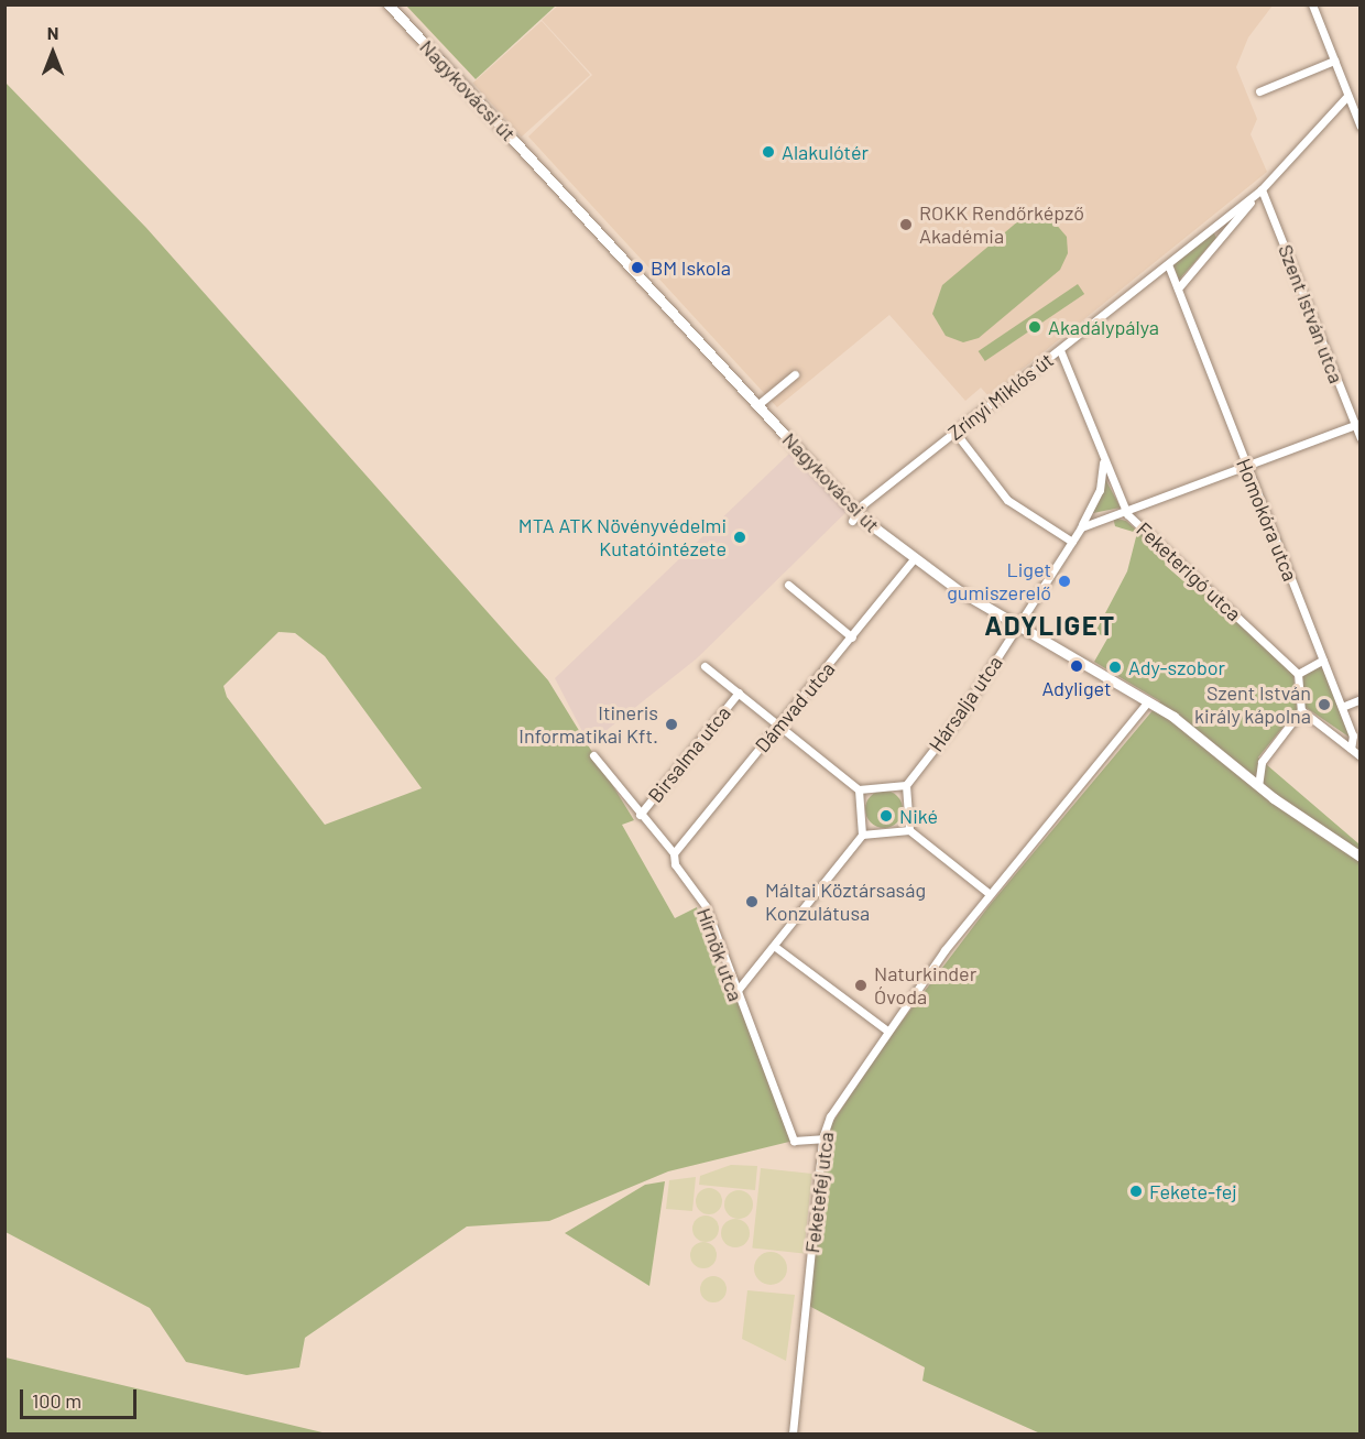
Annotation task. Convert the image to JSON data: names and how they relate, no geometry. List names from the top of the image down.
{
  "streets": {
    "street": [
      "Nagykovácsi út",
      "Szent István utca",
      "Zrínyi Miklós út",
      "Homokóra utca",
      "Feketerigó utca",
      "Hársalja utca",
      "Dámvad utca",
      "Birsalma utca",
      "Hírnök utca",
      "Feketefej utca"
    ]
  },
  "crossings": [
    ["Nagykovácsi út", "Zrínyi Miklós út"],
    ["Nagykovácsi út", "Hársalja utca"],
    ["Nagykovácsi út", "Dámvad utca"],
    ["Nagykovácsi út", "Feketefej utca"],
    ["Szent István utca", "Zrínyi Miklós út"],
    ["Zrínyi Miklós út", "Homokóra utca"],
    ["Zrínyi Miklós út", "Feketerigó utca"],
    ["Feketerigó utca", "Hársalja utca"],
    ["Dámvad utca", "Hírnök utca"],
    ["Birsalma utca", "Hírnök utca"],
    ["Hírnök utca", "Feketefej utca"]
  ],
  "districts": ["ADYLIGET"],
  "places": [
    "Alakulótér",
    "ROKK Rendőrképző Akadémia",
    "BM Iskola",
    "Akadálypálya",
    "MTA ATK Növényvédelmi Kutatóintézete",
    "Liget gumiszerelő",
    "Adyliget",
    "Ady-szobor",
    "Szent István király kápolna",
    "Itineris Informatikai Kft.",
    "Niké",
    "Máltai Köztársaság Konzulátusa",
    "Naturkinder Óvoda",
    "Fekete-fej"
  ],
  "scale_bar": "100 m",
  "north": "top"
}
